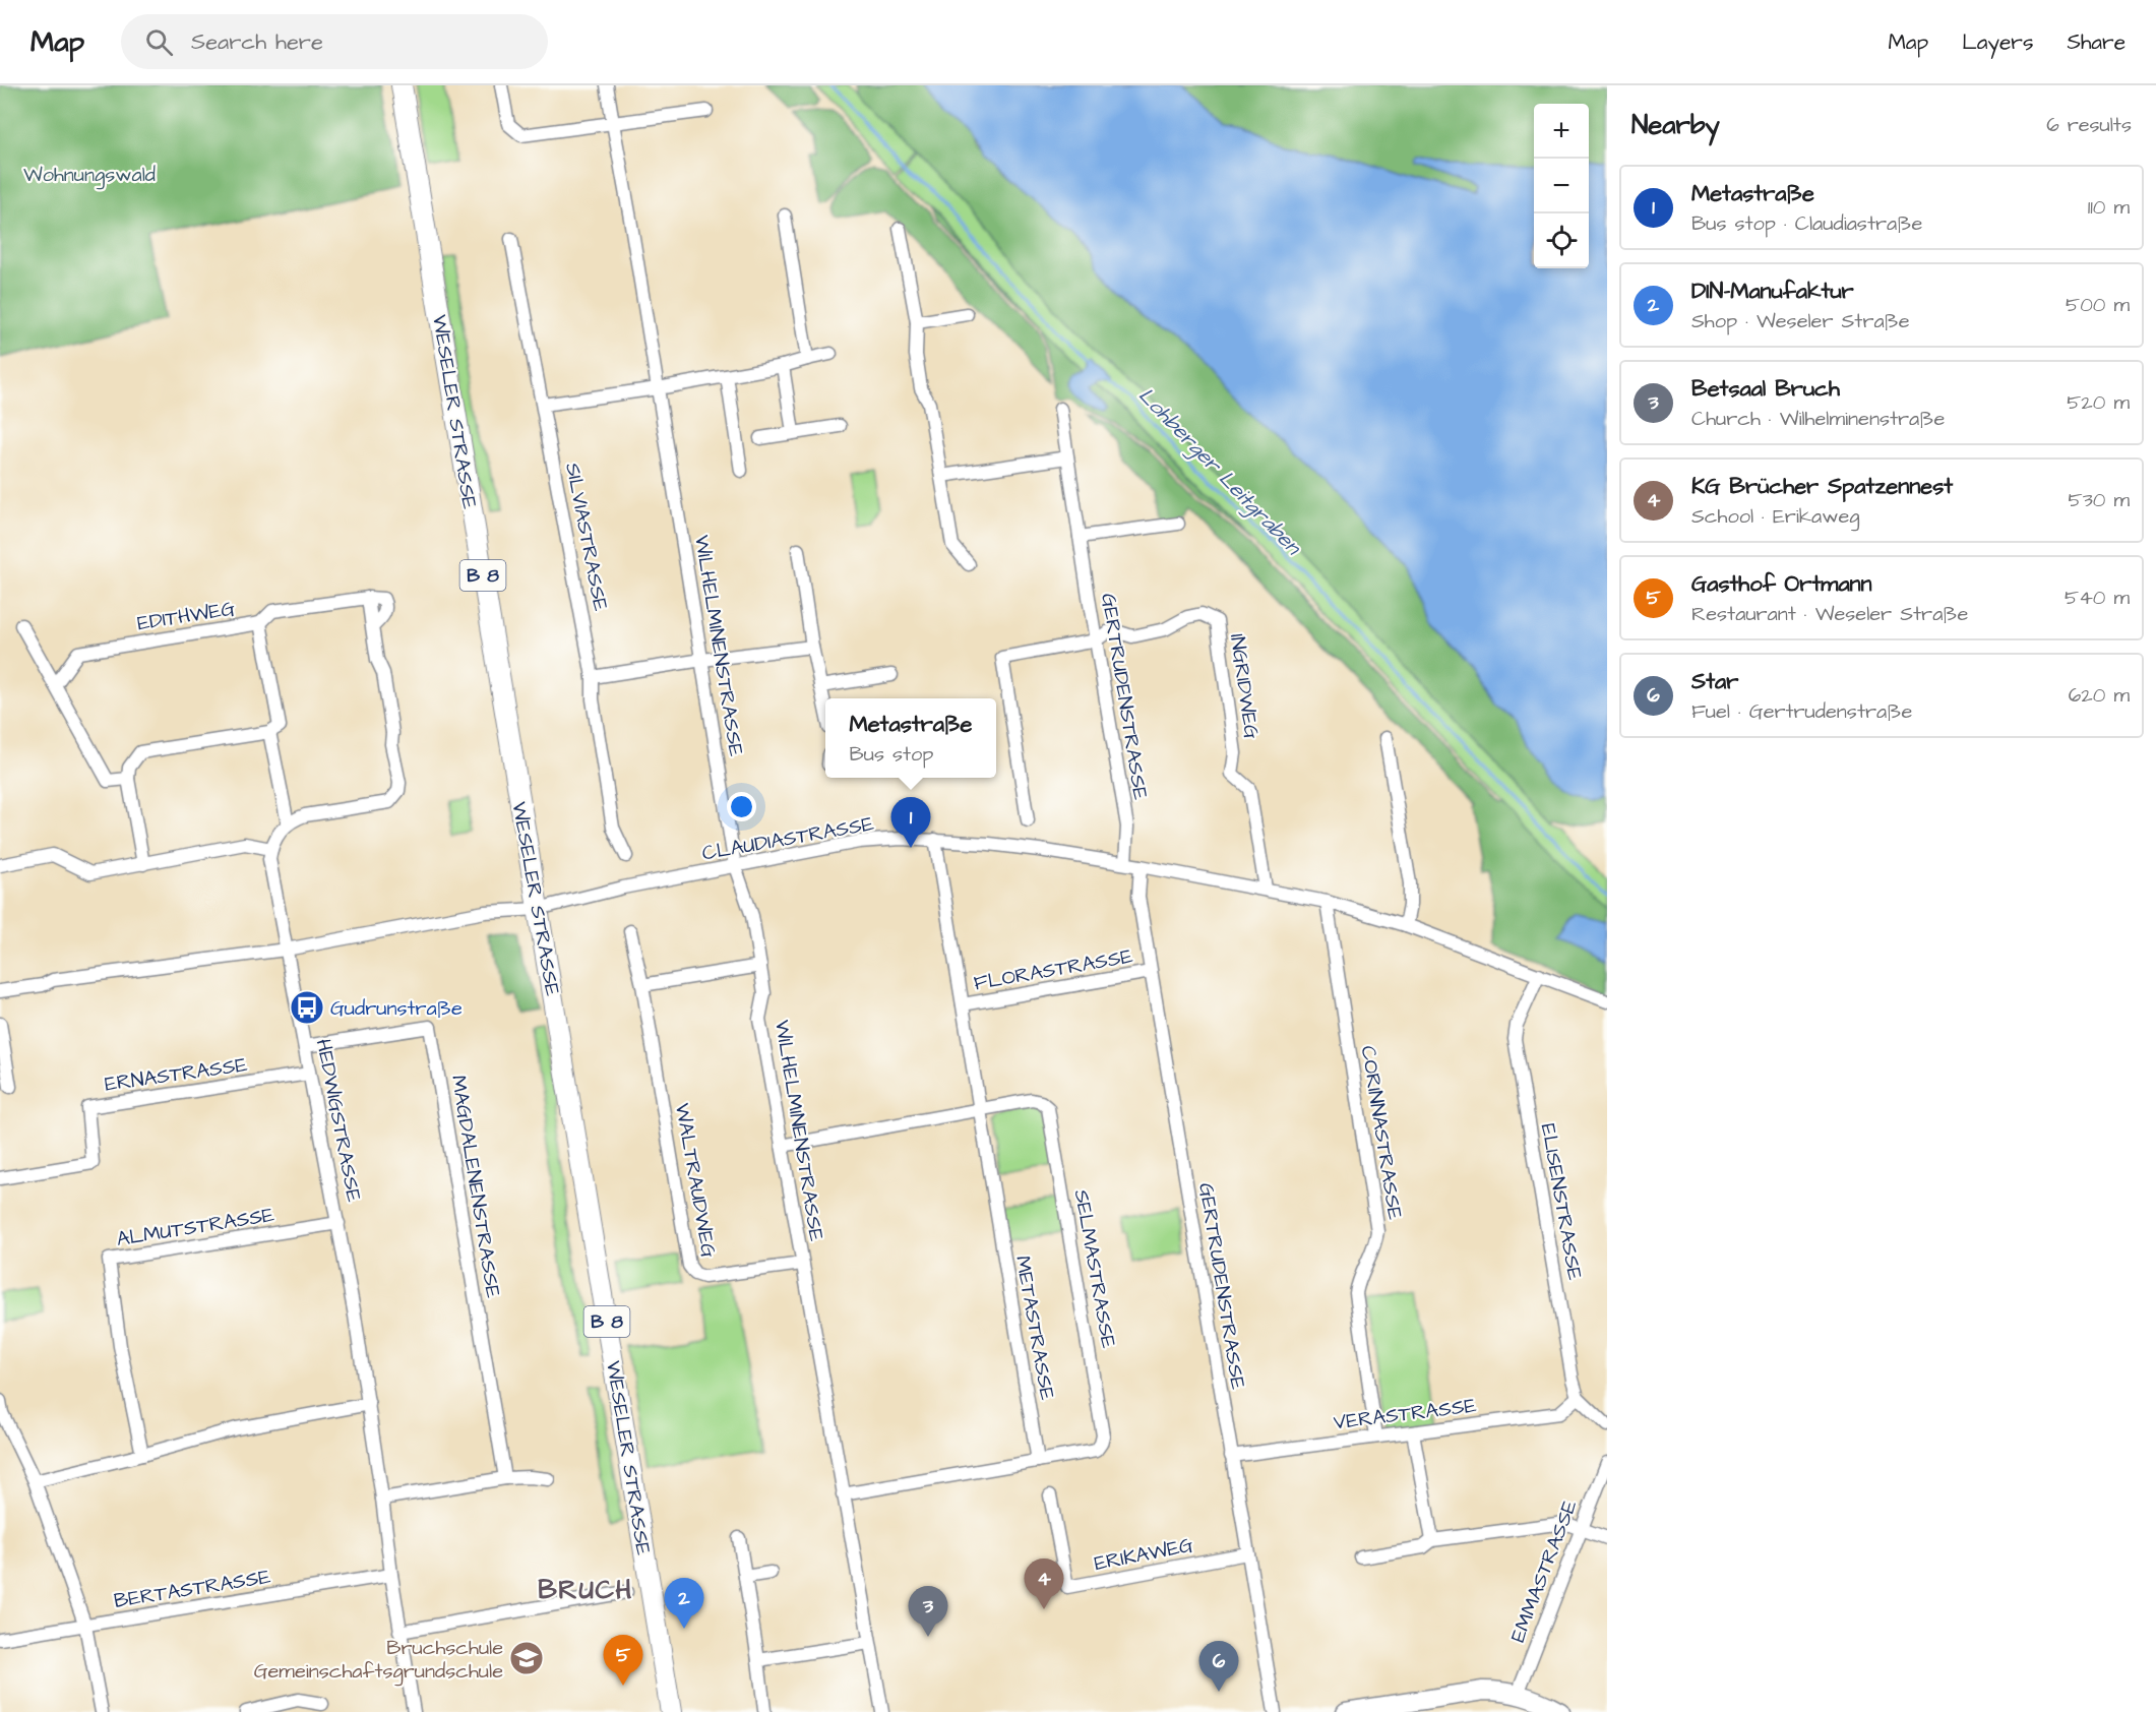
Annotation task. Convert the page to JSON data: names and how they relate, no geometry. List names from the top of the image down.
{
  "streets": {
    "main road": ["WESELER STRASSE", "B 8"],
    "street": [
      "SILVIASTRASSE",
      "EDITHWEG",
      "WILHELMINENSTRASSE",
      "INGRIDWEG",
      "GERTRUDENSTRASSE",
      "CLAUDIASTRASSE",
      "FLORASTRASSE",
      "ERNASTRASSE",
      "HEDWIGSTRASSE",
      "CORINNASTRASSE",
      "WALTRAUDWEG",
      "MAGDALENENSTRASSE",
      "ELISENSTRASSE",
      "ALMUTSTRASSE",
      "SELMASTRASSE",
      "METASTRASSE",
      "VERASTRASSE",
      "ERIKAWEG",
      "EMMASTRASSE",
      "BERTASTRASSE"
    ]
  },
  "crossings": [
    ["WESELER STRASSE", "CLAUDIASTRASSE"],
    ["WILHELMINENSTRASSE", "CLAUDIASTRASSE"],
    ["WILHELMINENSTRASSE", "WALTRAUDWEG"],
    ["WILHELMINENSTRASSE", "SELMASTRASSE"],
    ["INGRIDWEG", "GERTRUDENSTRASSE"],
    ["INGRIDWEG", "CLAUDIASTRASSE"],
    ["GERTRUDENSTRASSE", "CLAUDIASTRASSE"],
    ["GERTRUDENSTRASSE", "FLORASTRASSE"],
    ["GERTRUDENSTRASSE", "VERASTRASSE"],
    ["GERTRUDENSTRASSE", "ERIKAWEG"],
    ["CLAUDIASTRASSE", "CORINNASTRASSE"],
    ["CLAUDIASTRASSE", "ELISENSTRASSE"],
    ["CLAUDIASTRASSE", "METASTRASSE"],
    ["FLORASTRASSE", "METASTRASSE"],
    ["ERNASTRASSE", "HEDWIGSTRASSE"],
    ["HEDWIGSTRASSE", "MAGDALENENSTRASSE"],
    ["HEDWIGSTRASSE", "ALMUTSTRASSE"],
    ["HEDWIGSTRASSE", "BERTASTRASSE"],
    ["CORINNASTRASSE", "VERASTRASSE"],
    ["ELISENSTRASSE", "VERASTRASSE"],
    ["SELMASTRASSE", "METASTRASSE"]
  ],
  "districts": ["BRUCH"],
  "water": ["Lohberger Leitgraben"],
  "parks": ["Wohnungswald"],
  "places": {
    "bus stop": ["Gudrunstraße"],
    "school or university": ["Bruchschule Gemeinschaftsgrundschule"]
  },
  "page": {
    "header": "Map",
    "search": "Search here",
    "nav": ["Map", "Layers", "Share"],
    "heading": ["Nearby", "6 results"],
    "map_buttons": ["+", "−"],
    "list": [
      {
        "mark": "1",
        "name": "Metastraße",
        "note": "Bus stop · Claudiastraße",
        "value": "110 m"
      },
      {
        "mark": "2",
        "name": "DIN-Manufaktur",
        "note": "Shop · Weseler Straße",
        "value": "500 m"
      },
      {
        "mark": "3",
        "name": "Betsaal Bruch",
        "note": "Church · Wilhelminenstraße",
        "value": "520 m"
      },
      {
        "mark": "4",
        "name": "KG Brücher Spatzennest",
        "note": "School · Erikaweg",
        "value": "530 m"
      },
      {
        "mark": "5",
        "name": "Gasthof Ortmann",
        "note": "Restaurant · Weseler Straße",
        "value": "540 m"
      },
      {
        "mark": "6",
        "name": "Star",
        "note": "Fuel · Gertrudenstraße",
        "value": "620 m"
      }
    ],
    "popup": ["Metastraße", "Bus stop"],
    "pins": [
      "1",
      "4",
      "2",
      "3",
      "5",
      "6"
    ]
  }
}
